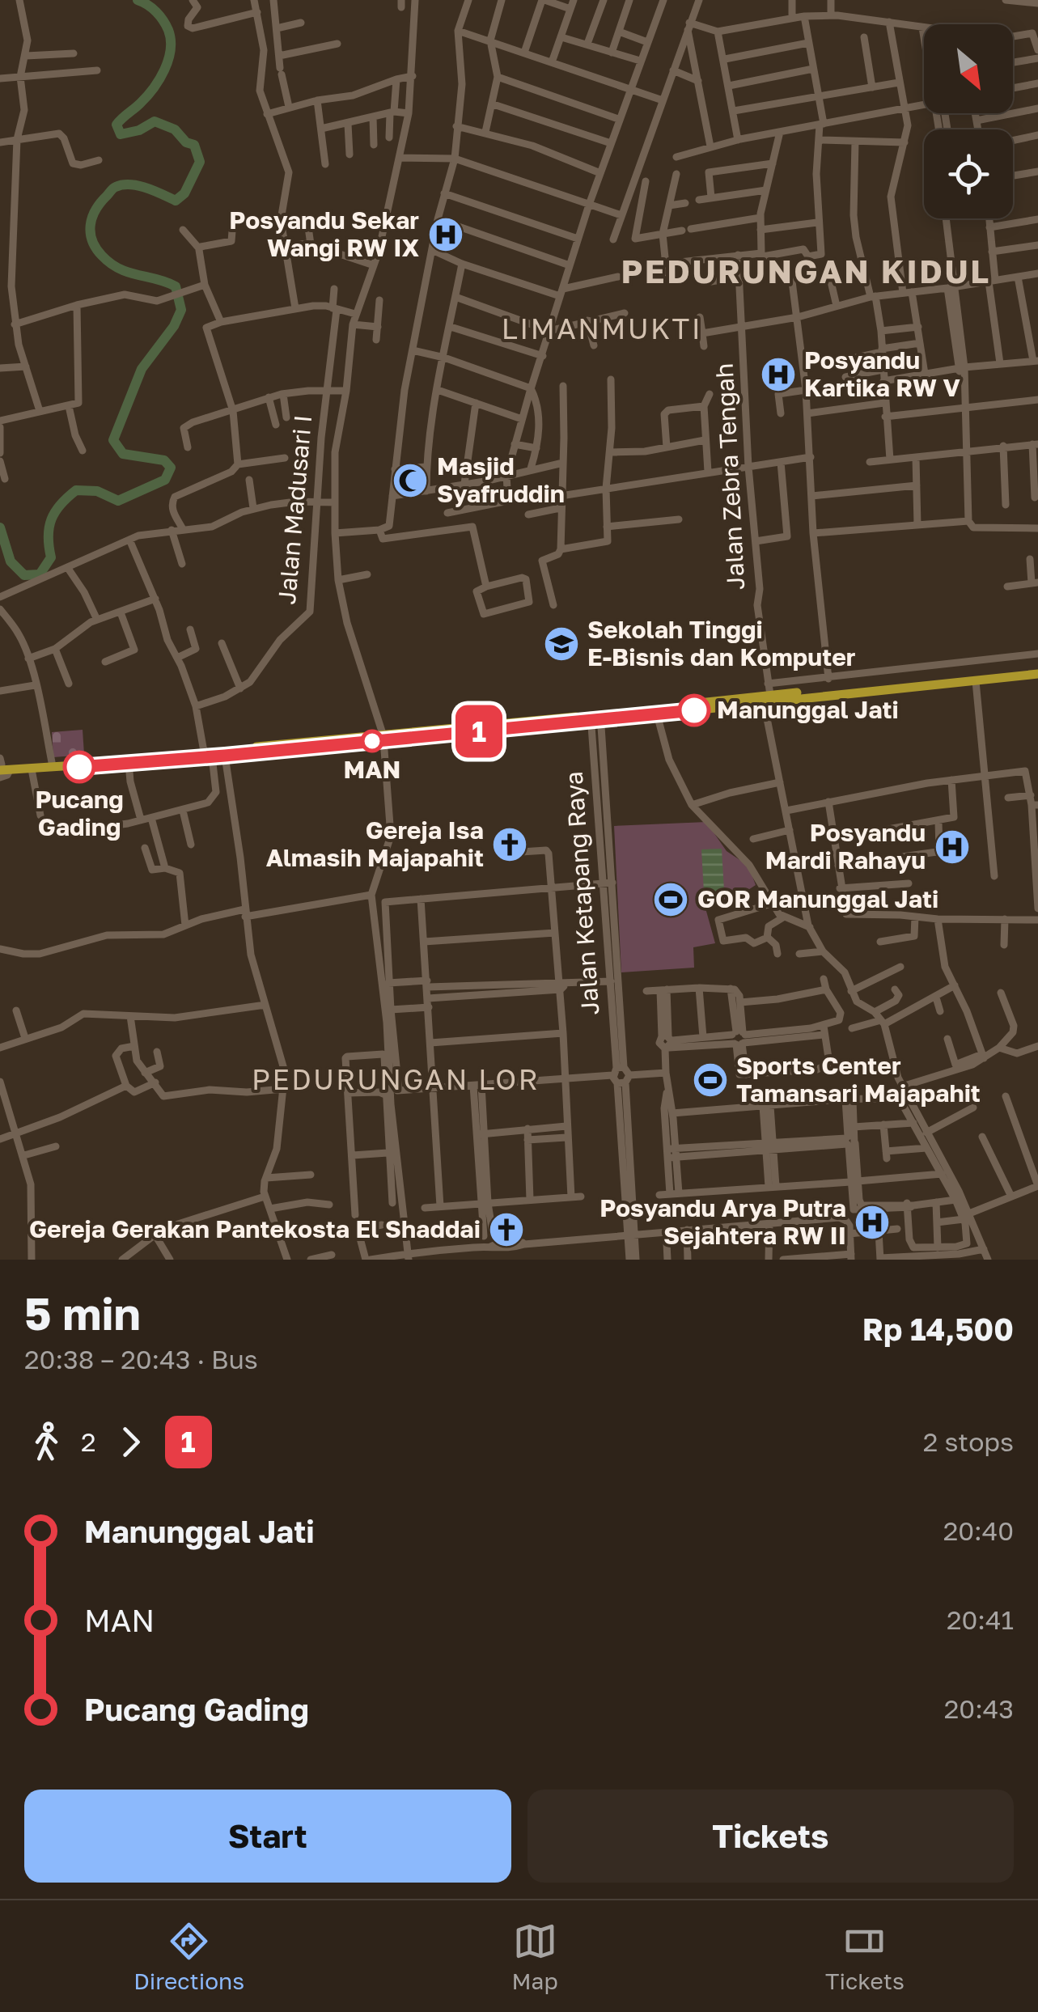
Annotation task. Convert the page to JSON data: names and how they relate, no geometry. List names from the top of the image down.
{
  "streets": {
    "street": ["Jalan Zebra Tengah", "Jalan Madusari I", "Jalan Ketapang Raya"]
  },
  "districts": ["PEDURUNGAN KIDUL", "LIMANMUKTI", "PEDURUNGAN LOR"],
  "places": {
    "hospital": [
      "Posyandu Sekar Wangi RW IX",
      "Posyandu Kartika RW V",
      "Posyandu Mardi Rahayu",
      "Posyandu Arya Putra Sejahtera RW II"
    ],
    "mosque": ["Masjid Syafruddin"],
    "school or university": ["Sekolah Tinggi E-Bisnis dan Komputer"],
    "other": ["Manunggal Jati", "MAN", "Pucang Gading"],
    "church": ["Gereja Isa Almasih Majapahit", "Gereja Gerakan Pantekosta El Shaddai"],
    "sports": ["GOR Manunggal Jati", "Sports Center Tamansari Majapahit"]
  },
  "lines": ["bus line 1"],
  "north": "bottom right",
  "page": {
    "on_map": "1",
    "heading": ["5 min", "20:38 – 20:43 · Bus", "Rp 14,500"],
    "legs": ["2", "1", "2 stops"],
    "list": [
      {
        "name": "Manunggal Jati",
        "value": "20:40"
      },
      {
        "name": "MAN",
        "value": "20:41"
      },
      {
        "name": "Pucang Gading",
        "value": "20:43"
      }
    ],
    "buttons": ["Start", "Tickets"],
    "tabs": ["Directions", "Map", "Tickets"]
  }
}
